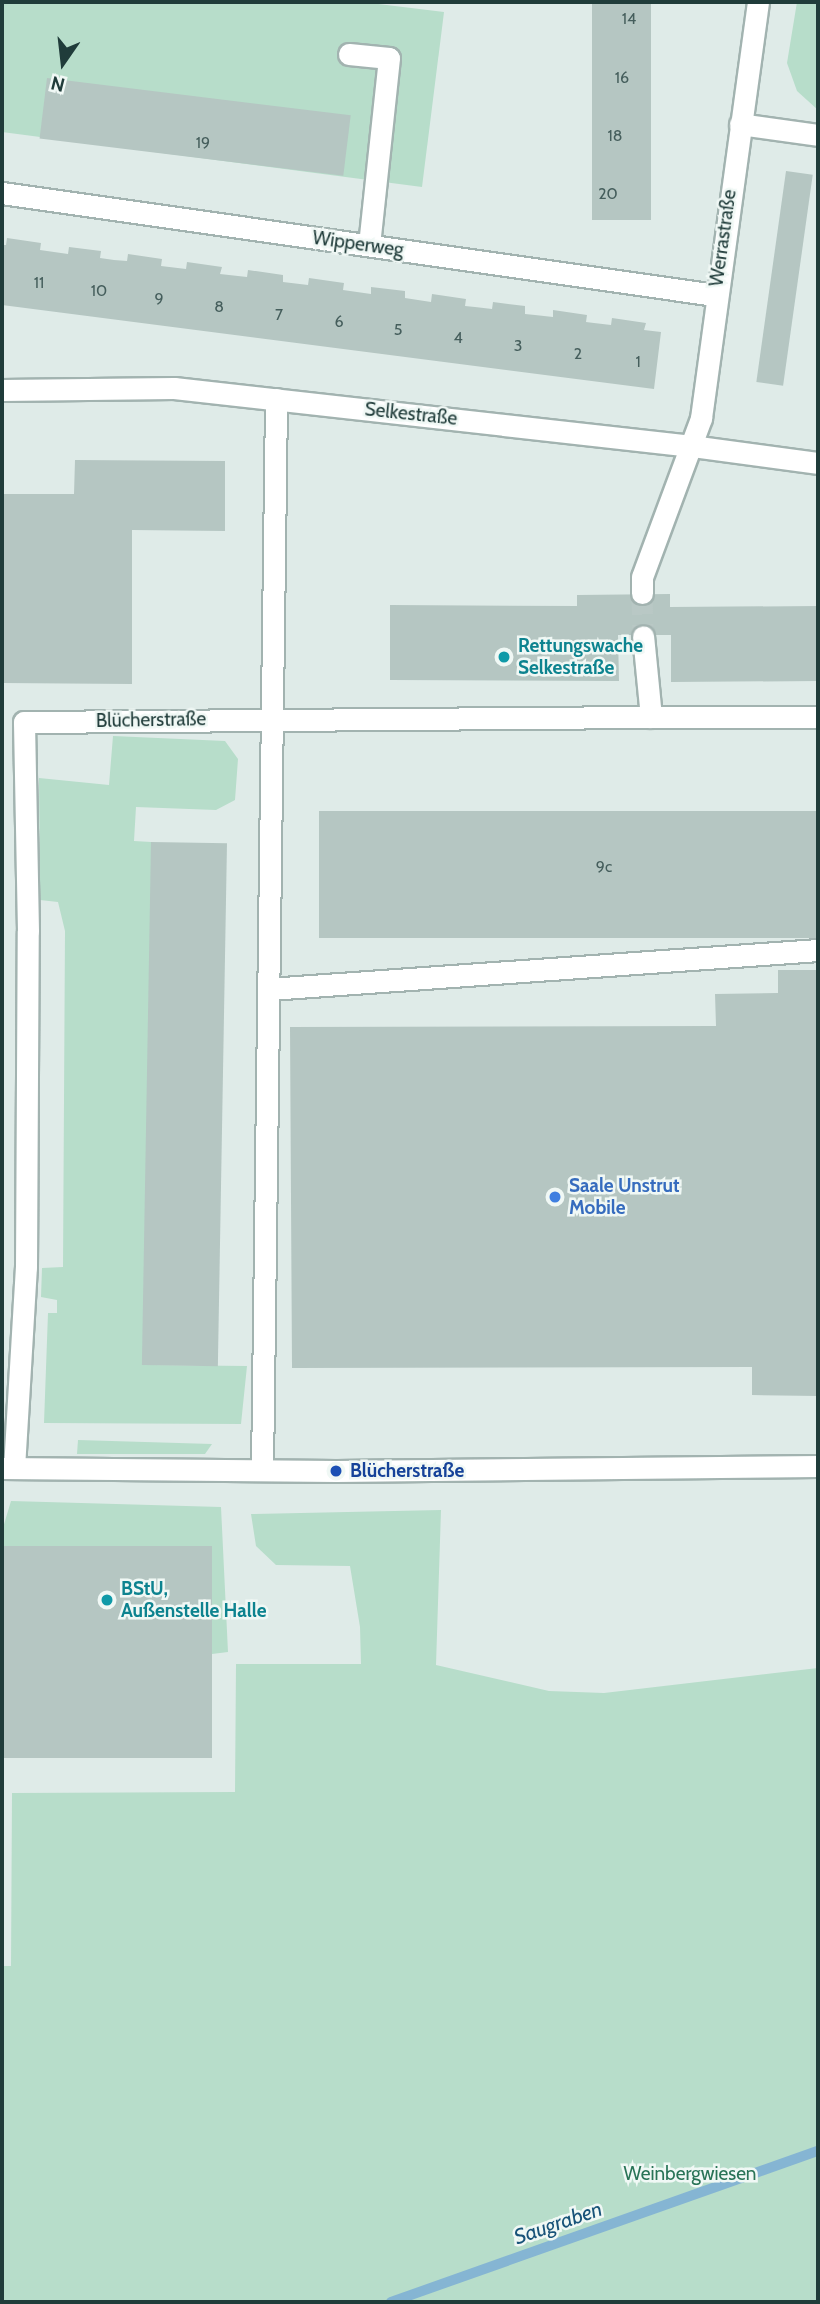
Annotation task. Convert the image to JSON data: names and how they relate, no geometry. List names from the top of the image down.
{
  "streets": {
    "street": [
      "Werrastraße",
      "Wipperweg",
      "Selkestraße",
      "Blücherstraße"
    ]
  },
  "crossings": [
    ["Werrastraße", "Wipperweg"],
    ["Werrastraße", "Selkestraße"]
  ],
  "water": ["Saugraben"],
  "parks": ["Weinbergwiesen"],
  "places": [
    "Rettungswache Selkestraße",
    "Saale Unstrut Mobile",
    "Blücherstraße",
    "BStU, Außenstelle Halle"
  ],
  "house_numbers": [
    "14",
    "16",
    "18",
    "19",
    "20",
    "11",
    "10",
    "9",
    "8",
    "7",
    "6",
    "5",
    "4",
    "3",
    "2",
    "1",
    "9c"
  ],
  "north": "bottom"
}
